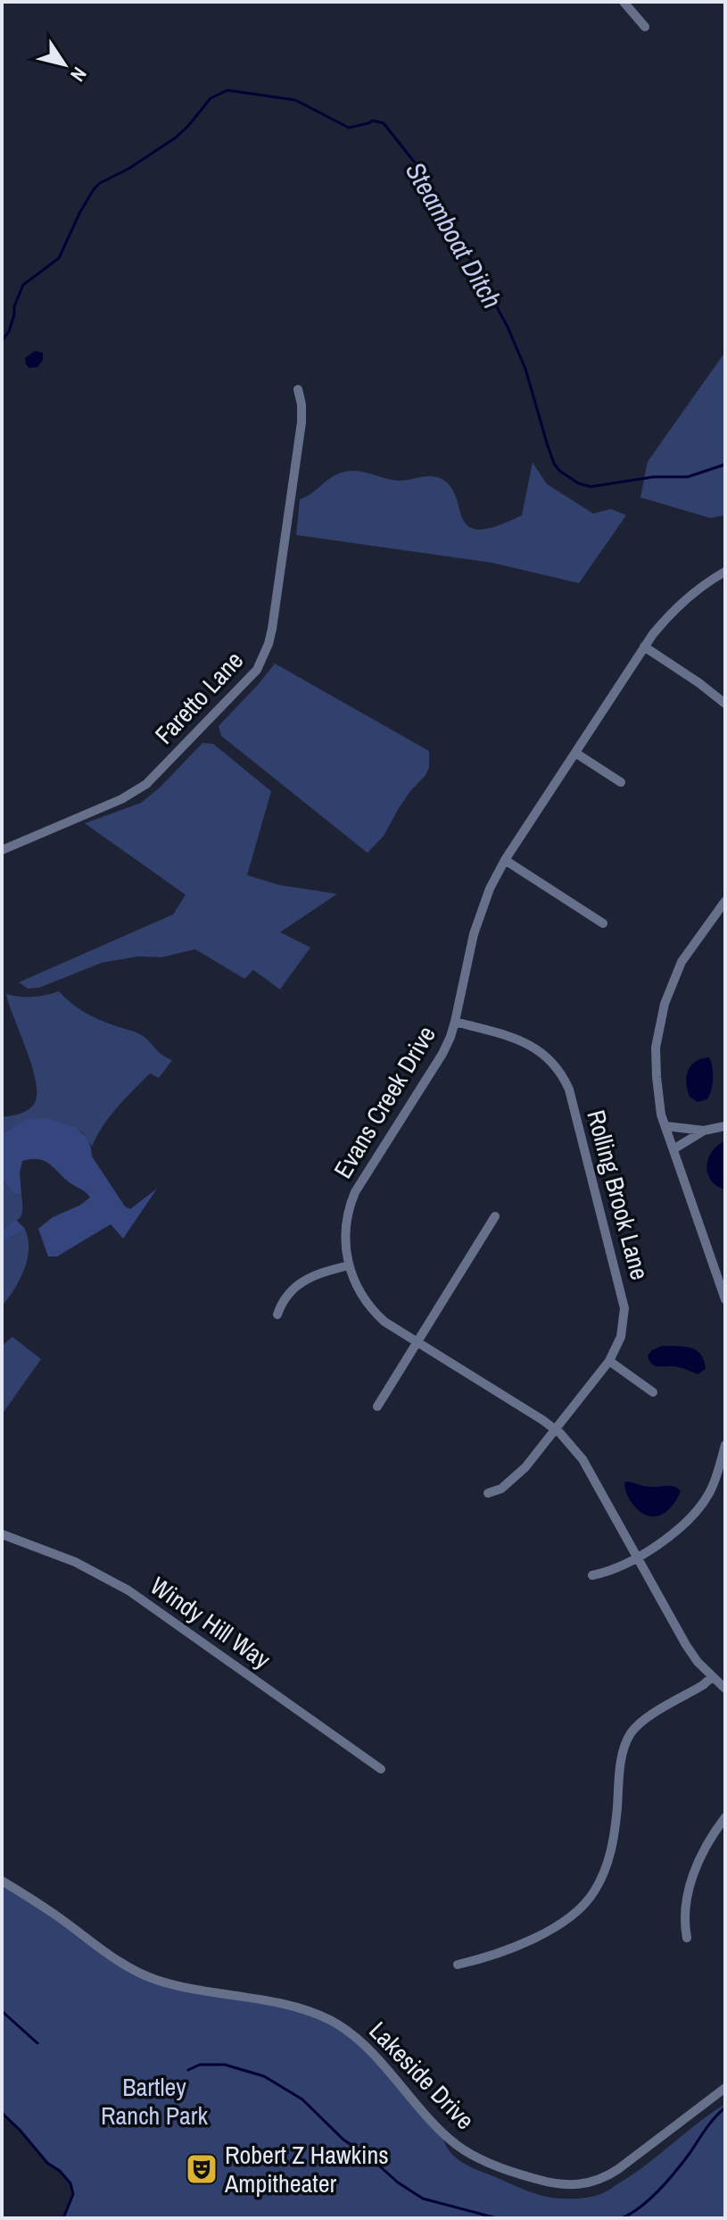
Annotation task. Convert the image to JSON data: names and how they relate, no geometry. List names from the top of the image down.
{
  "streets": {
    "street": [
      "Faretto Lane",
      "Evans Creek Drive",
      "Rolling Brook Lane",
      "Windy Hill Way",
      "Lakeside Drive"
    ]
  },
  "crossings": [
    ["Evans Creek Drive", "Rolling Brook Lane"]
  ],
  "water": ["Steamboat Ditch"],
  "parks": ["Bartley Ranch Park"],
  "places": {
    "theatre": ["Robert Z Hawkins Ampitheater"]
  },
  "north": "bottom right"
}
